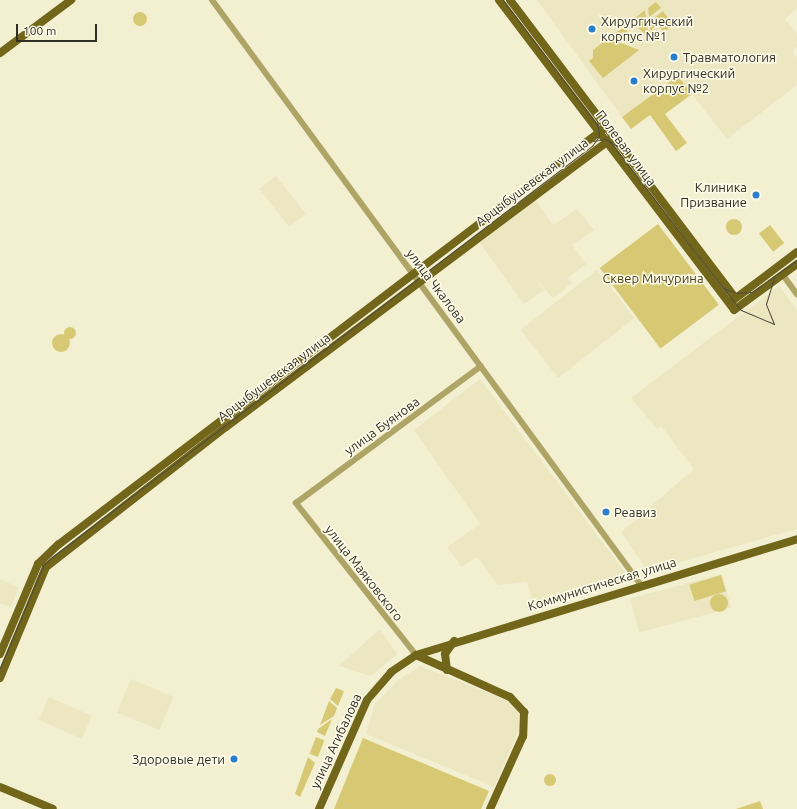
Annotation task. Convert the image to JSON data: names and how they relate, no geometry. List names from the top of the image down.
{
  "streets": {
    "main road": [
      "Полевая улица",
      "Арцыбушевская улица",
      "Коммунистическая улица",
      "улица Агибалова"
    ],
    "street": ["улица Чкалова", "улица Буянова", "улица Маяковского"]
  },
  "crossings": [
    ["Полевая улица", "Арцыбушевская улица"],
    ["Арцыбушевская улица", "улица Чкалова"],
    ["улица Чкалова", "улица Буянова"],
    ["улица Чкалова", "Коммунистическая улица"],
    ["улица Буянова", "улица Маяковского"],
    ["улица Маяковского", "Коммунистическая улица"],
    ["улица Маяковского", "улица Агибалова"],
    ["Коммунистическая улица", "улица Агибалова"]
  ],
  "parks": ["Сквер Мичурина"],
  "places": [
    "Хирургический корпус №1",
    "Травматология",
    "Хирургический корпус №2",
    "Клиника Призвание",
    "Реавиз",
    "Здоровые дети"
  ],
  "scale_bar": "100 m"
}
